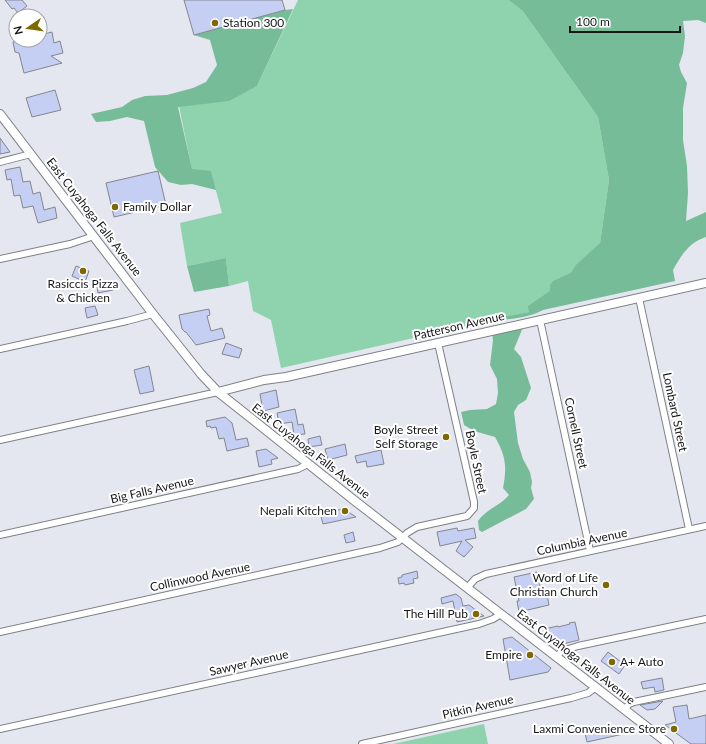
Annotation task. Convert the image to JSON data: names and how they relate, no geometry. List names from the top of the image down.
{
  "streets": {
    "street": [
      "East Cuyahoga Falls Avenue",
      "Patterson Avenue",
      "Lombard Street",
      "Cornell Street",
      "Boyle Street",
      "Big Falls Avenue",
      "Columbia Avenue",
      "Collinwood Avenue",
      "Sawyer Avenue",
      "Pitkin Avenue"
    ]
  },
  "crossings": [
    ["East Cuyahoga Falls Avenue", "Patterson Avenue"],
    ["East Cuyahoga Falls Avenue", "Boyle Street"],
    ["East Cuyahoga Falls Avenue", "Big Falls Avenue"],
    ["East Cuyahoga Falls Avenue", "Columbia Avenue"],
    ["East Cuyahoga Falls Avenue", "Collinwood Avenue"],
    ["East Cuyahoga Falls Avenue", "Sawyer Avenue"],
    ["East Cuyahoga Falls Avenue", "Pitkin Avenue"],
    ["Patterson Avenue", "Lombard Street"],
    ["Patterson Avenue", "Cornell Street"],
    ["Patterson Avenue", "Boyle Street"],
    ["Lombard Street", "Columbia Avenue"],
    ["Cornell Street", "Columbia Avenue"],
    ["Boyle Street", "Collinwood Avenue"]
  ],
  "places": [
    "Station 300",
    "Family Dollar",
    "Rasiccis Pizza & Chicken",
    "Boyle Street Self Storage",
    "Nepali Kitchen",
    "Word of Life Christian Church",
    "The Hill Pub",
    "Empire",
    "A+ Auto",
    "Laxmi Convenience Store"
  ],
  "scale_bar": "100 m",
  "north": "left"
}
